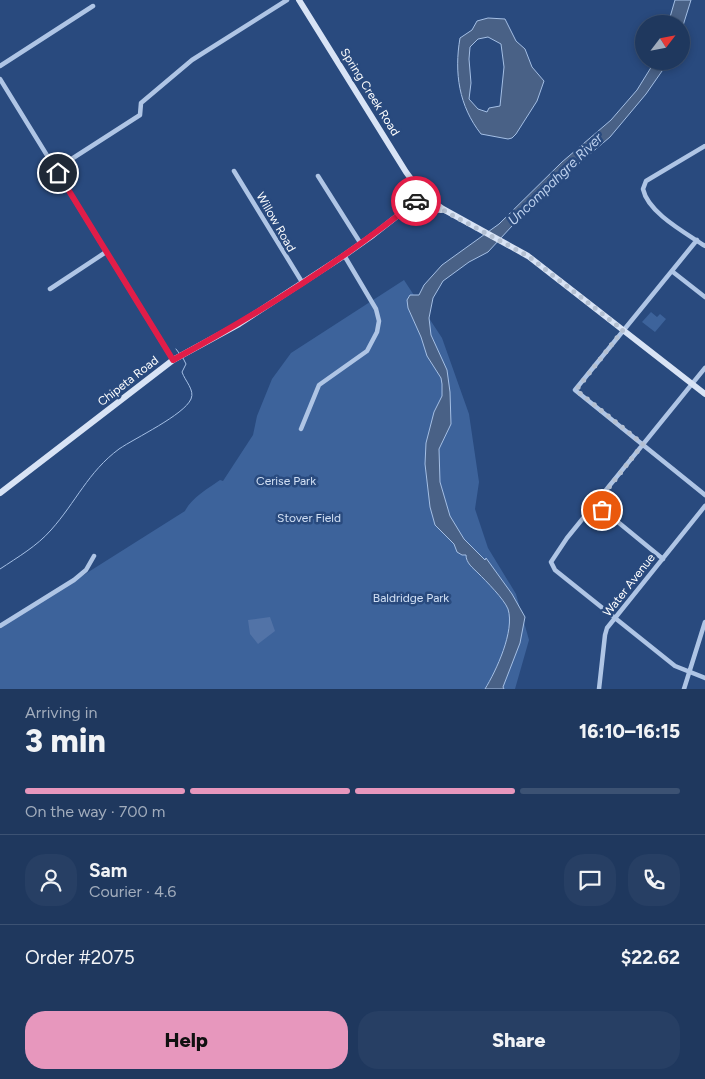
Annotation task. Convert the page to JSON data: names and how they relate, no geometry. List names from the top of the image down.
{
  "streets": {
    "main road": ["Spring Creek Road", "Chipeta Road"],
    "street": ["Willow Road", "Water Avenue"]
  },
  "crossings": [
    ["Spring Creek Road", "Chipeta Road"],
    ["Willow Road", "Chipeta Road"]
  ],
  "water": ["Uncompahgre River"],
  "parks": ["Cerise Park", "Stover Field", "Baldridge Park"],
  "north": "top right",
  "page": {
    "heading": ["3 min", "Arriving in", "16:10–16:15"],
    "panel": [
      "Sam",
      "Courier · 4.6",
      "Order #2075",
      "$22.62"
    ],
    "bar": "On the way · 700 m",
    "buttons": ["Help", "Share"]
  }
}
